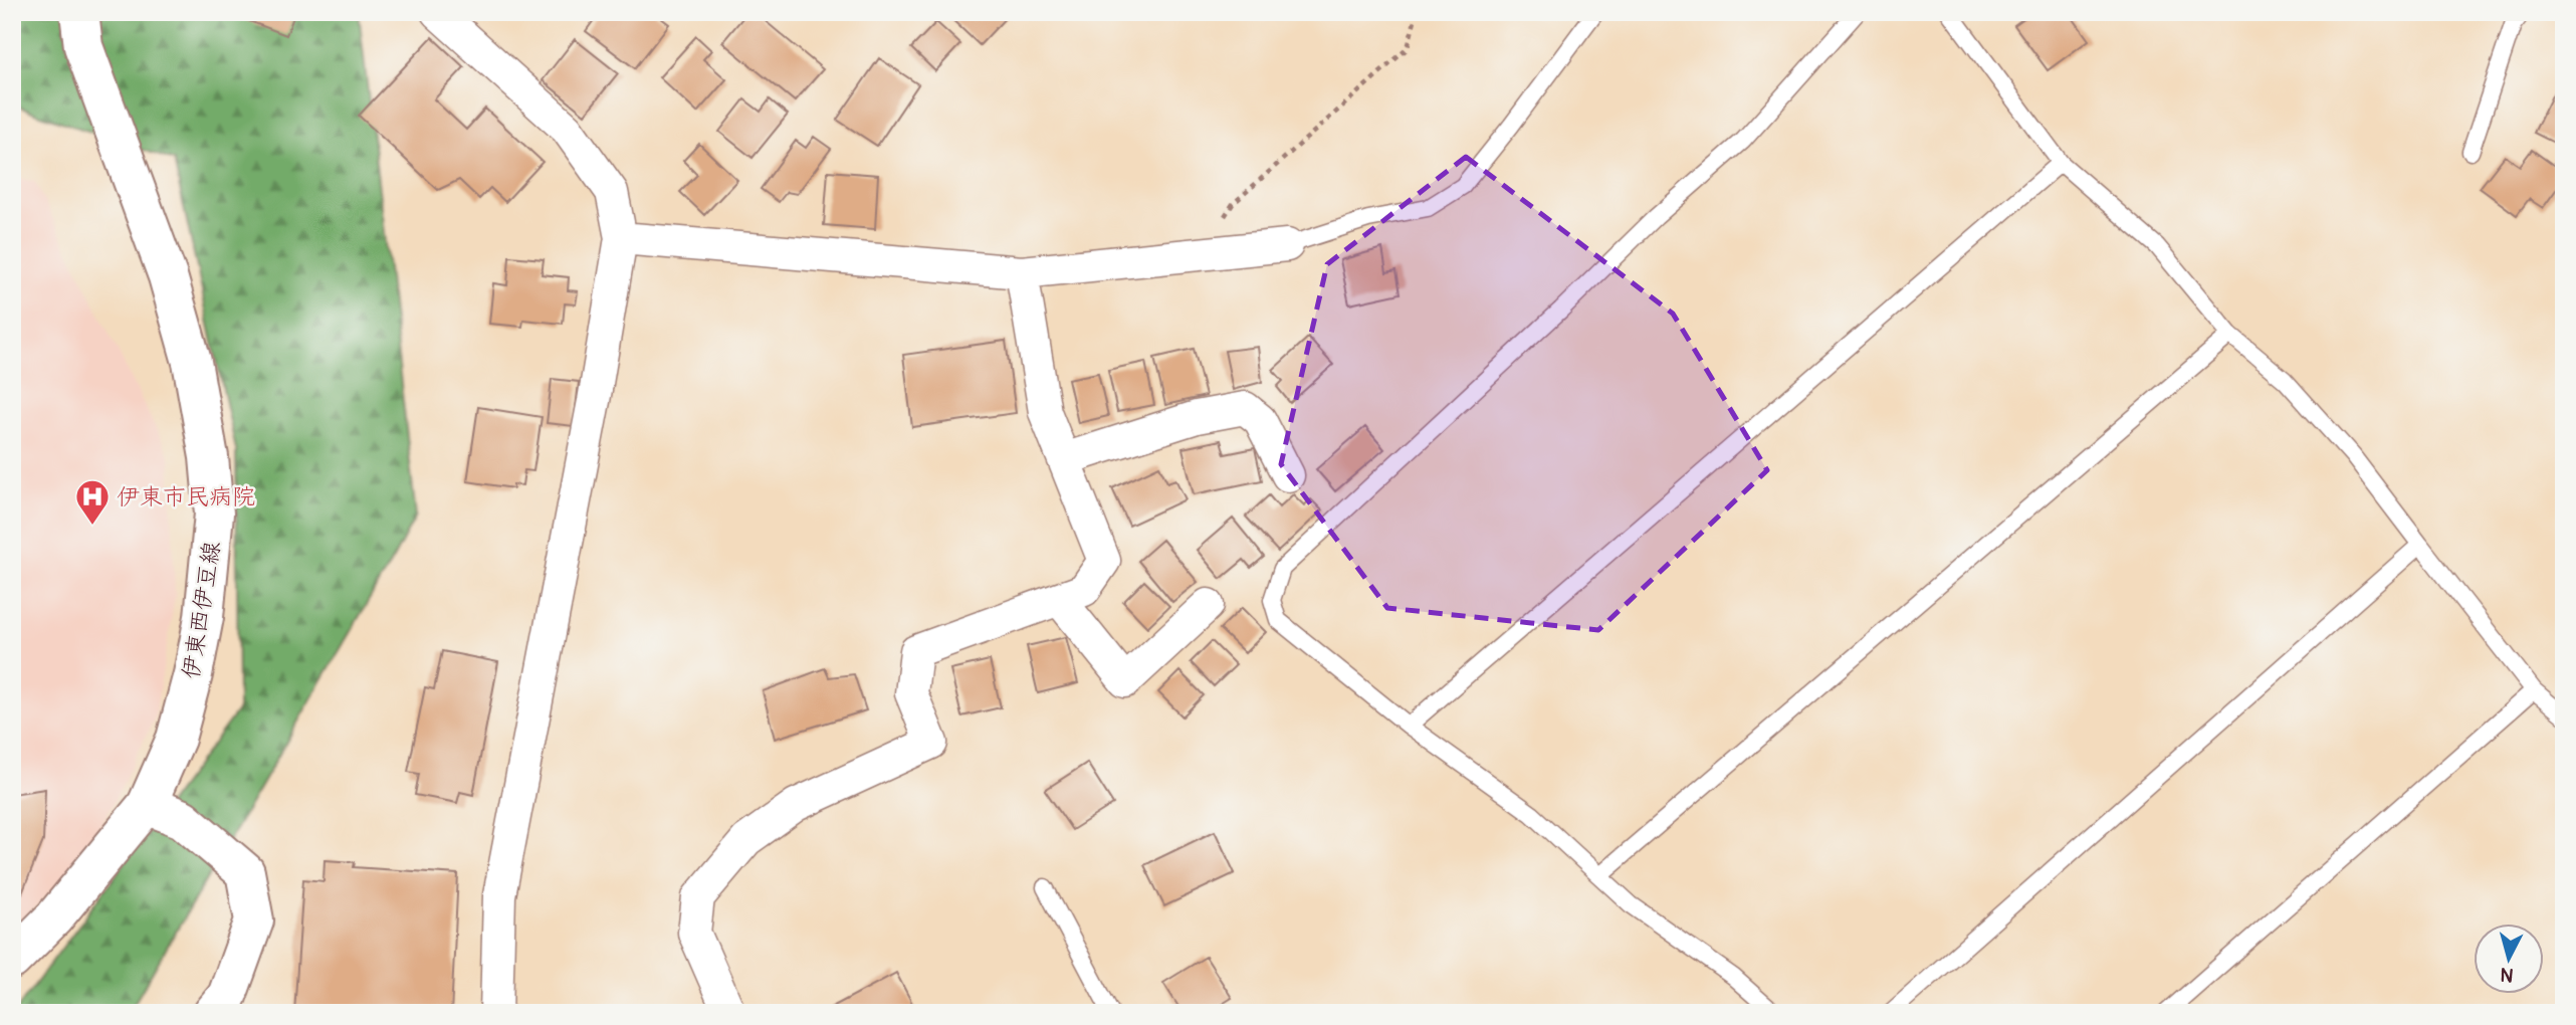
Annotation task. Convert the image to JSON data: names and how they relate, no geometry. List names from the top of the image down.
{
  "streets": {
    "main road": ["伊東西伊豆線"]
  },
  "places": {
    "hospital": ["伊東市民病院"]
  },
  "north": "bottom"
}
